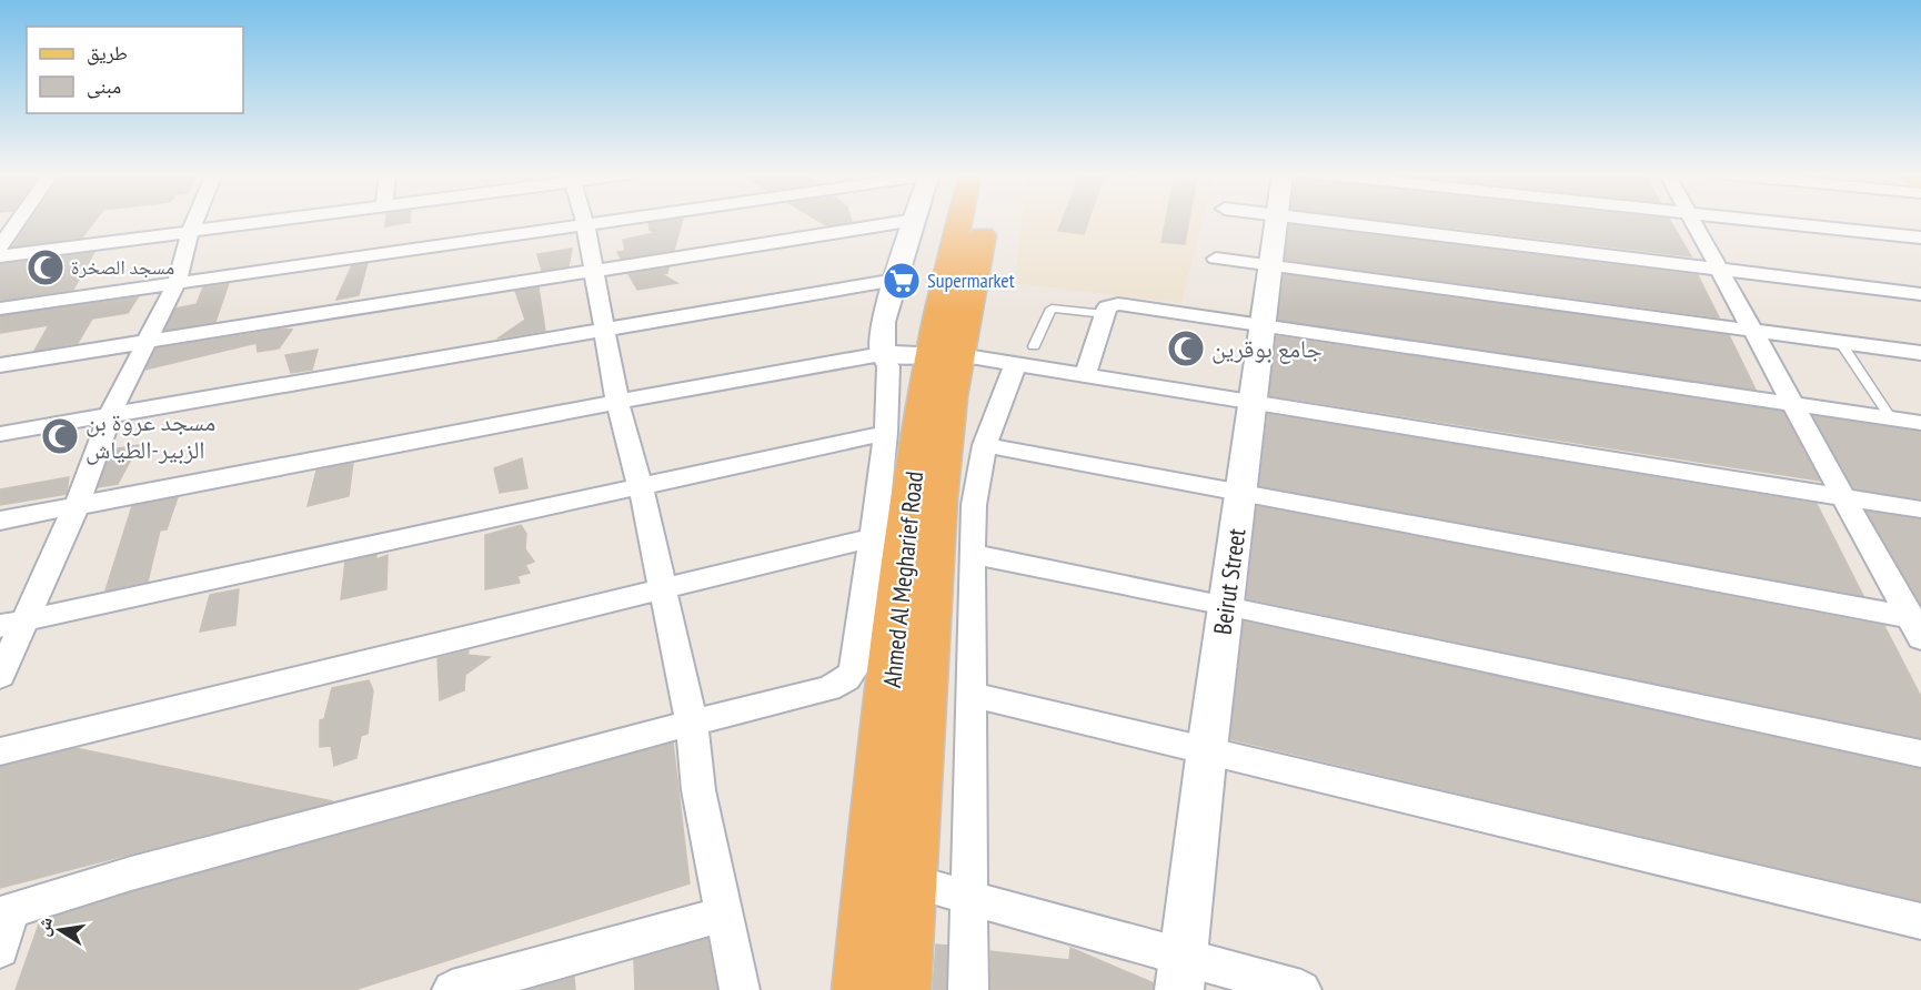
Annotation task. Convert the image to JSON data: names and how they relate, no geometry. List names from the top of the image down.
{
  "streets": {
    "highway": ["Ahmed Al Megharief Road"],
    "street": ["Beirut Street"]
  },
  "places": {
    "mosque": ["مسجد الصخرة", "جامع بوقرين", "مسجد عروة بن الزبير-الطياش"],
    "supermarket": ["Supermarket"]
  },
  "legend": ["طريق", "مبنى"],
  "north": "left"
}
